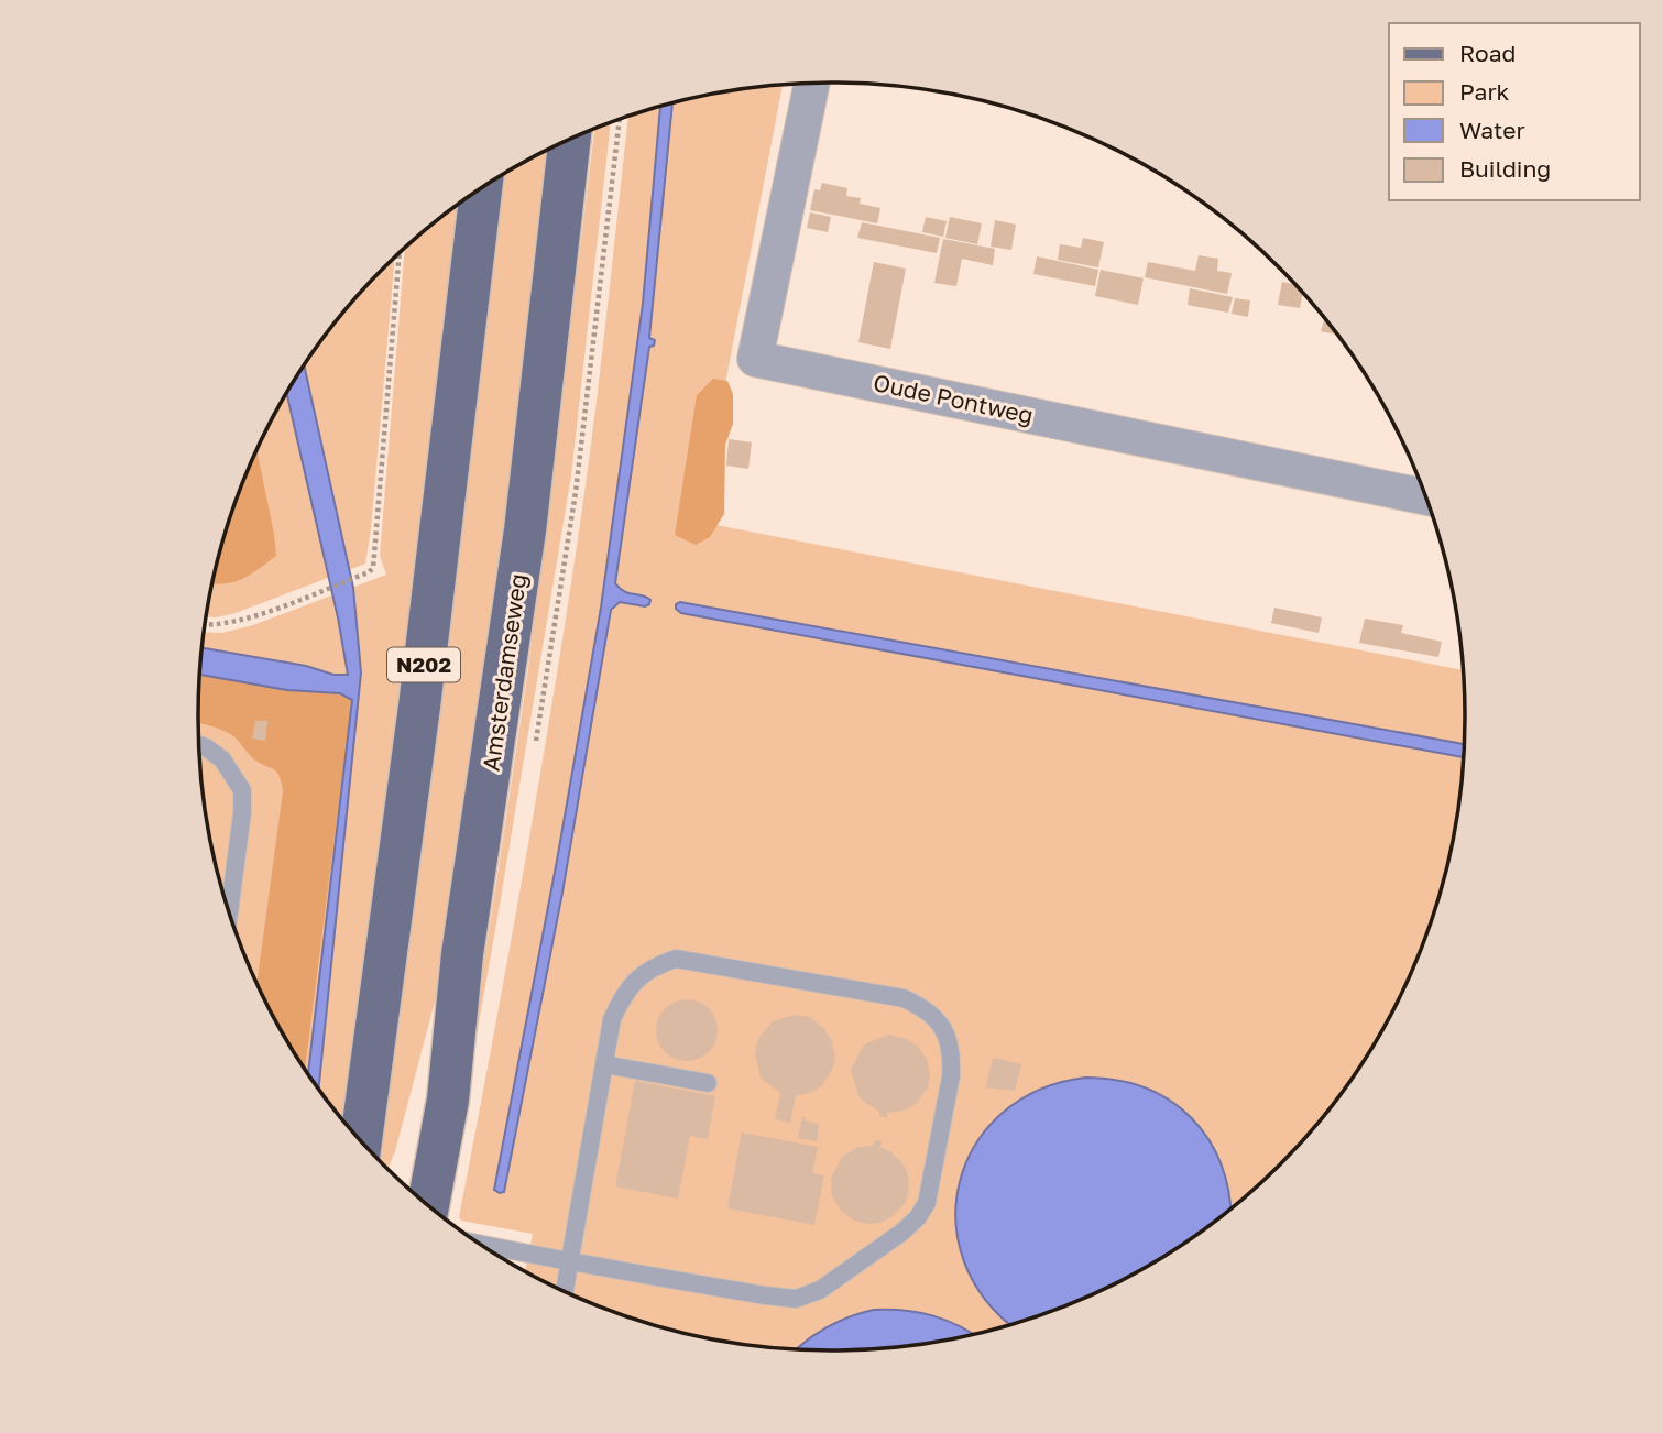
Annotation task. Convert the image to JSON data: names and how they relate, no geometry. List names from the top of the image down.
{
  "streets": {
    "main road": ["N202", "Amsterdamseweg"],
    "street": ["Oude Pontweg"]
  },
  "legend": [
    "Road",
    "Park",
    "Water",
    "Building"
  ]
}
